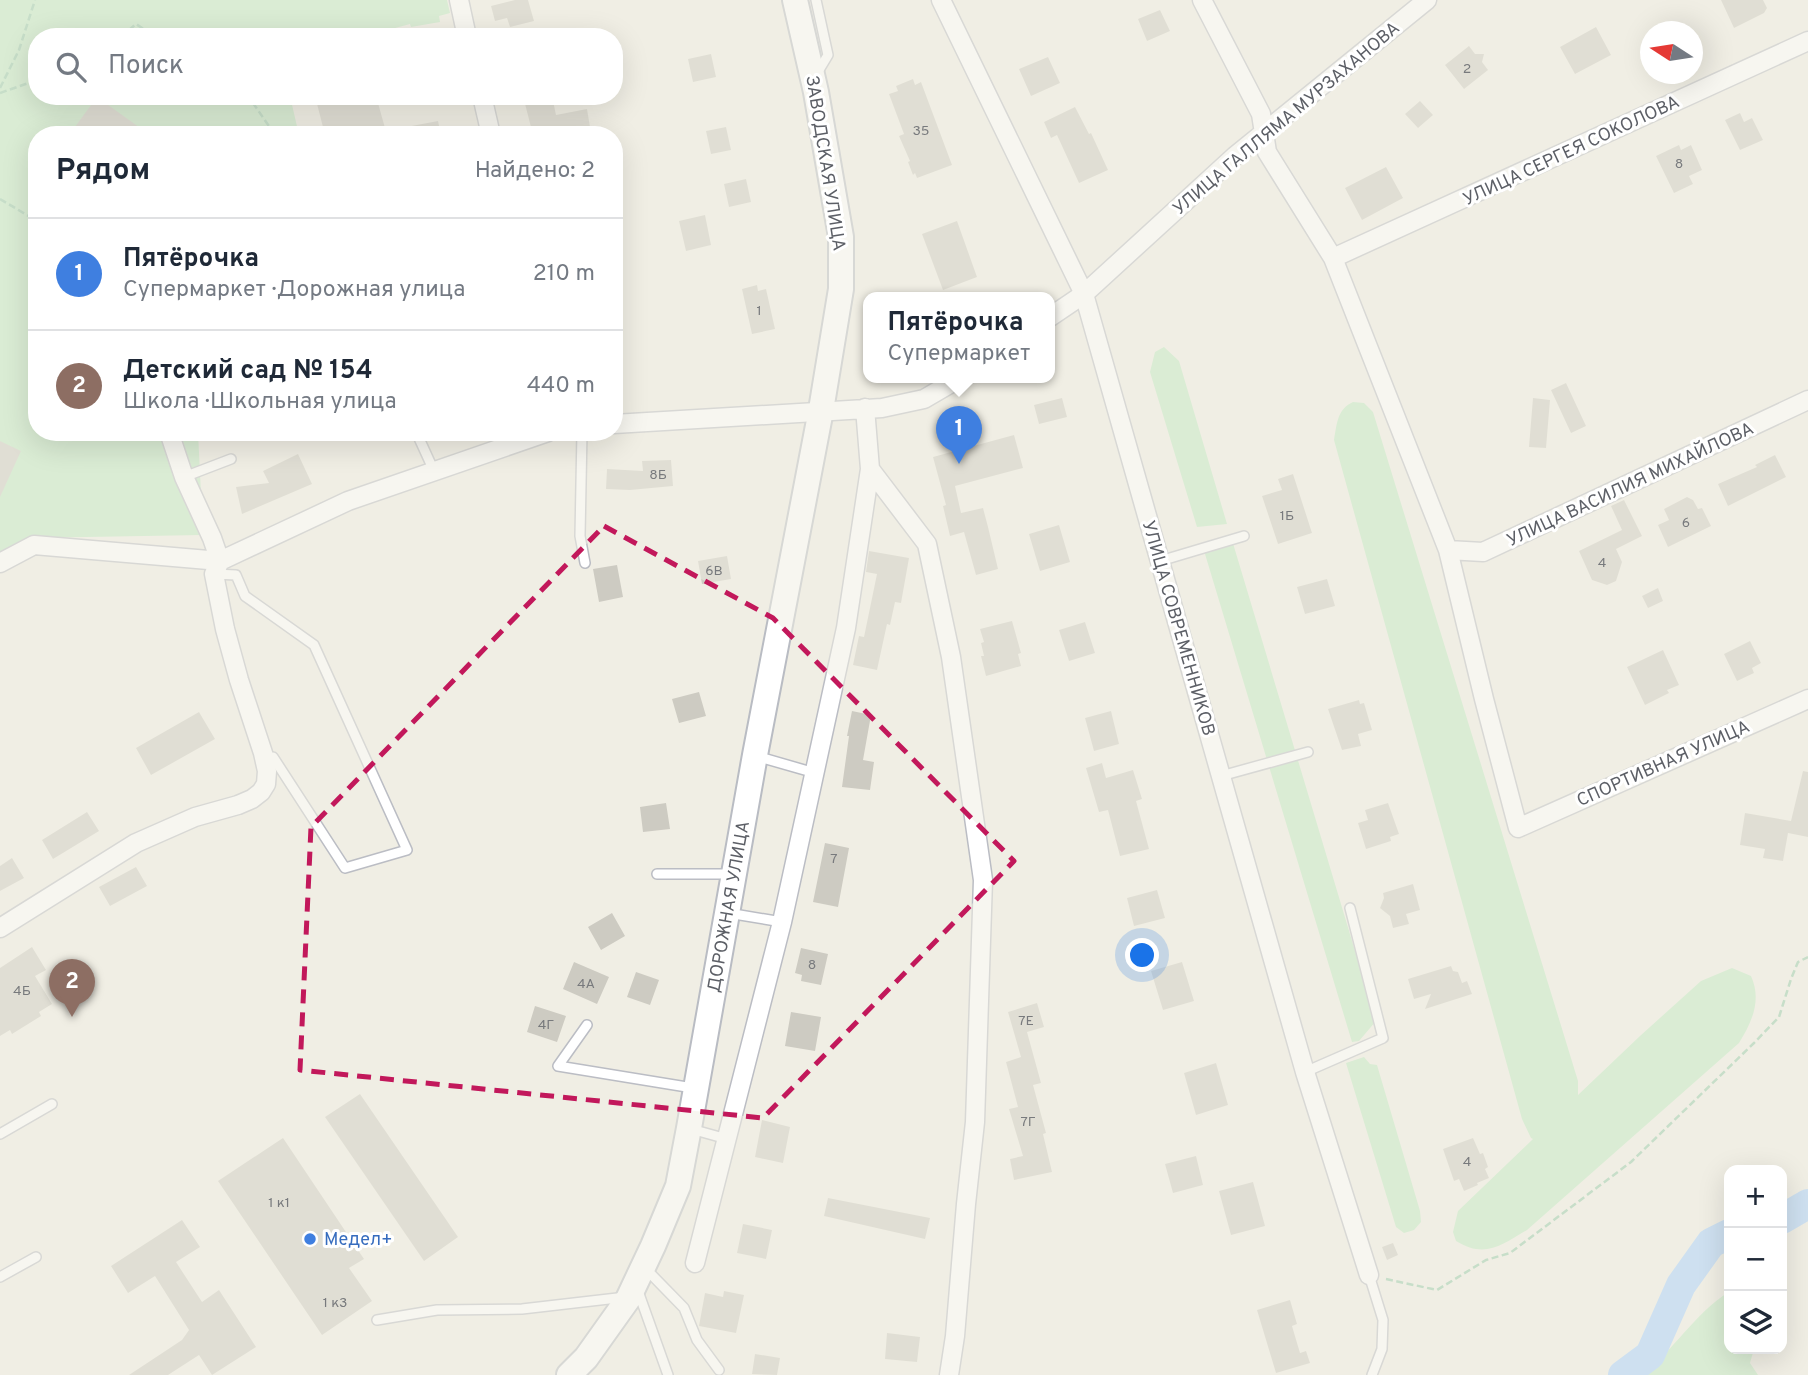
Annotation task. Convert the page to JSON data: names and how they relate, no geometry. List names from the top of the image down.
{
  "streets": {
    "street": [
      "УЛИЦА ГАЛЛЯМА МУРЗАХАНОВА",
      "УЛИЦА СЕРГЕЯ СОКОЛОВА",
      "ЗАВОДСКАЯ УЛИЦА",
      "УЛИЦА ВАСИЛИЯ МИХАЙЛОВА",
      "УЛИЦА СОВРЕМЕННИКОВ",
      "СПОРТИВНАЯ УЛИЦА",
      "ДОРОЖНАЯ УЛИЦА"
    ]
  },
  "crossings": [
    ["УЛИЦА ГАЛЛЯМА МУРЗАХАНОВА", "УЛИЦА СОВРЕМЕННИКОВ"],
    ["ЗАВОДСКАЯ УЛИЦА", "ДОРОЖНАЯ УЛИЦА"],
    ["УЛИЦА ВАСИЛИЯ МИХАЙЛОВА", "СПОРТИВНАЯ УЛИЦА"]
  ],
  "places": ["Медел+"],
  "house_numbers": [
    "2",
    "35",
    "8",
    "1",
    "8Б",
    "1Б",
    "6",
    "4",
    "6В",
    "7",
    "8",
    "4А",
    "4Б",
    "7Е",
    "4Г",
    "7Г",
    "4",
    "1 к1",
    "1 к3"
  ],
  "north": "left",
  "page": {
    "search": "Поиск",
    "heading": ["Рядом", "Найдено: 2"],
    "list": [
      {
        "mark": "1",
        "name": "Пятёрочка",
        "note": "Супермаркет · Дорожная улица",
        "value": "210 m"
      },
      {
        "mark": "2",
        "name": "Детский сад № 154",
        "note": "Школа · Школьная улица",
        "value": "440 m"
      }
    ],
    "popup": ["Пятёрочка", "Супермаркет"],
    "pins": ["1", "2"],
    "map_buttons": ["+", "−"]
  }
}
